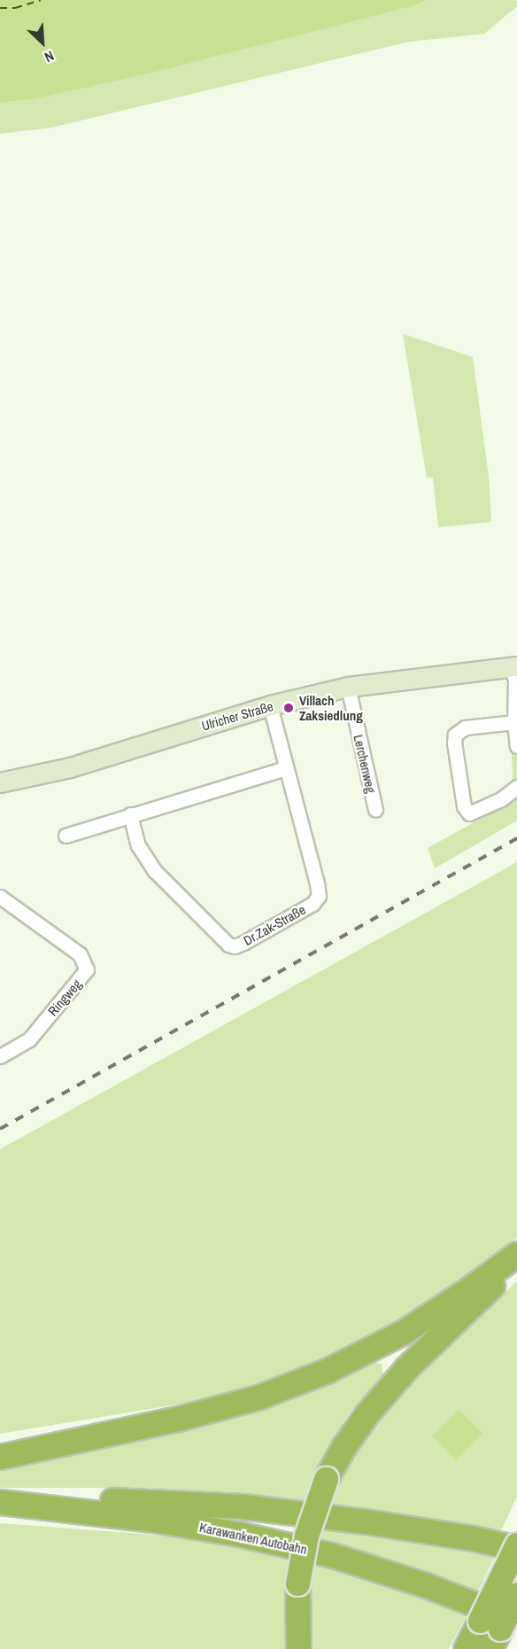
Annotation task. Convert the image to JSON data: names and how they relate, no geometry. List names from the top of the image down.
{
  "streets": {
    "highway": ["Karawanken Autobahn"],
    "street": [
      "Ulricher Straße",
      "Lerchenweg",
      "Dr.Zak-Straße",
      "Ringweg"
    ]
  },
  "crossings": [
    ["Ulricher Straße", "Lerchenweg"],
    ["Ulricher Straße", "Dr.Zak-Straße"]
  ],
  "places": ["Villach Zaksiedlung"],
  "north": "bottom right"
}
